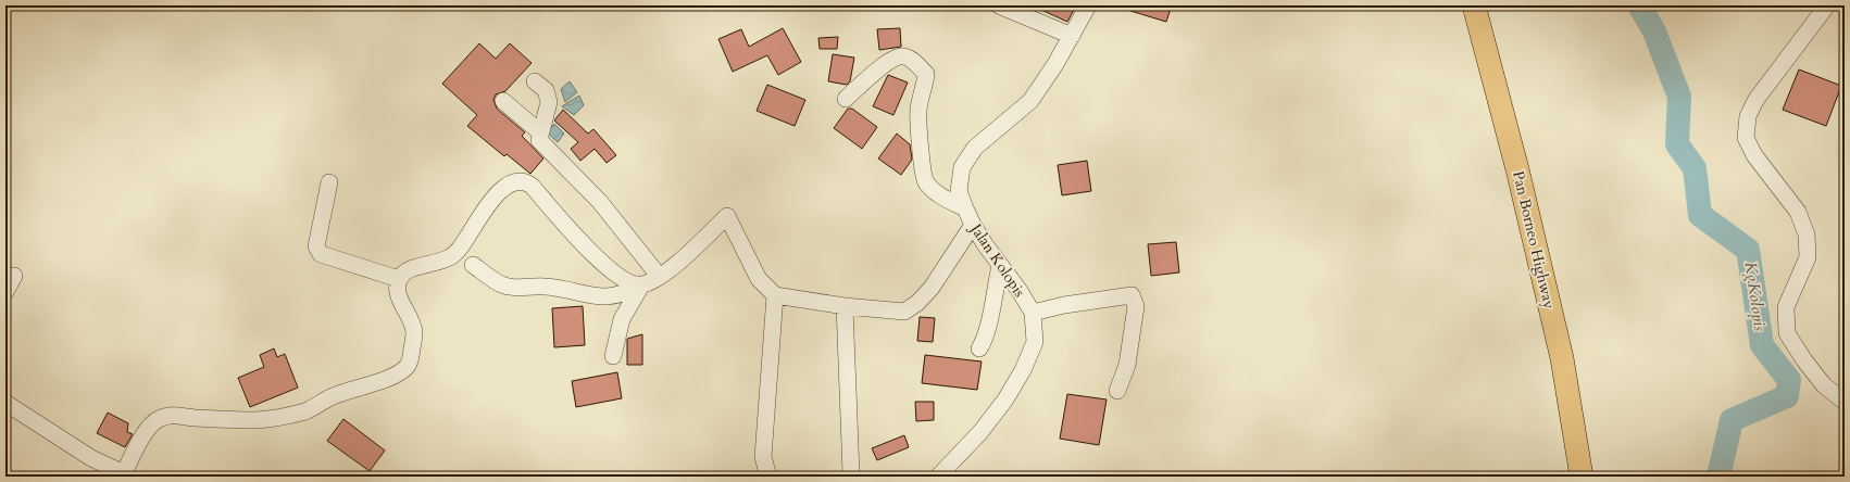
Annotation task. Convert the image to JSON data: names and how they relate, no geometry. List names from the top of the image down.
{
  "streets": {
    "highway": ["Pan Borneo Highway"],
    "street": ["Jalan Kolopis"]
  },
  "water": ["Kg.Kolopis"]
}
